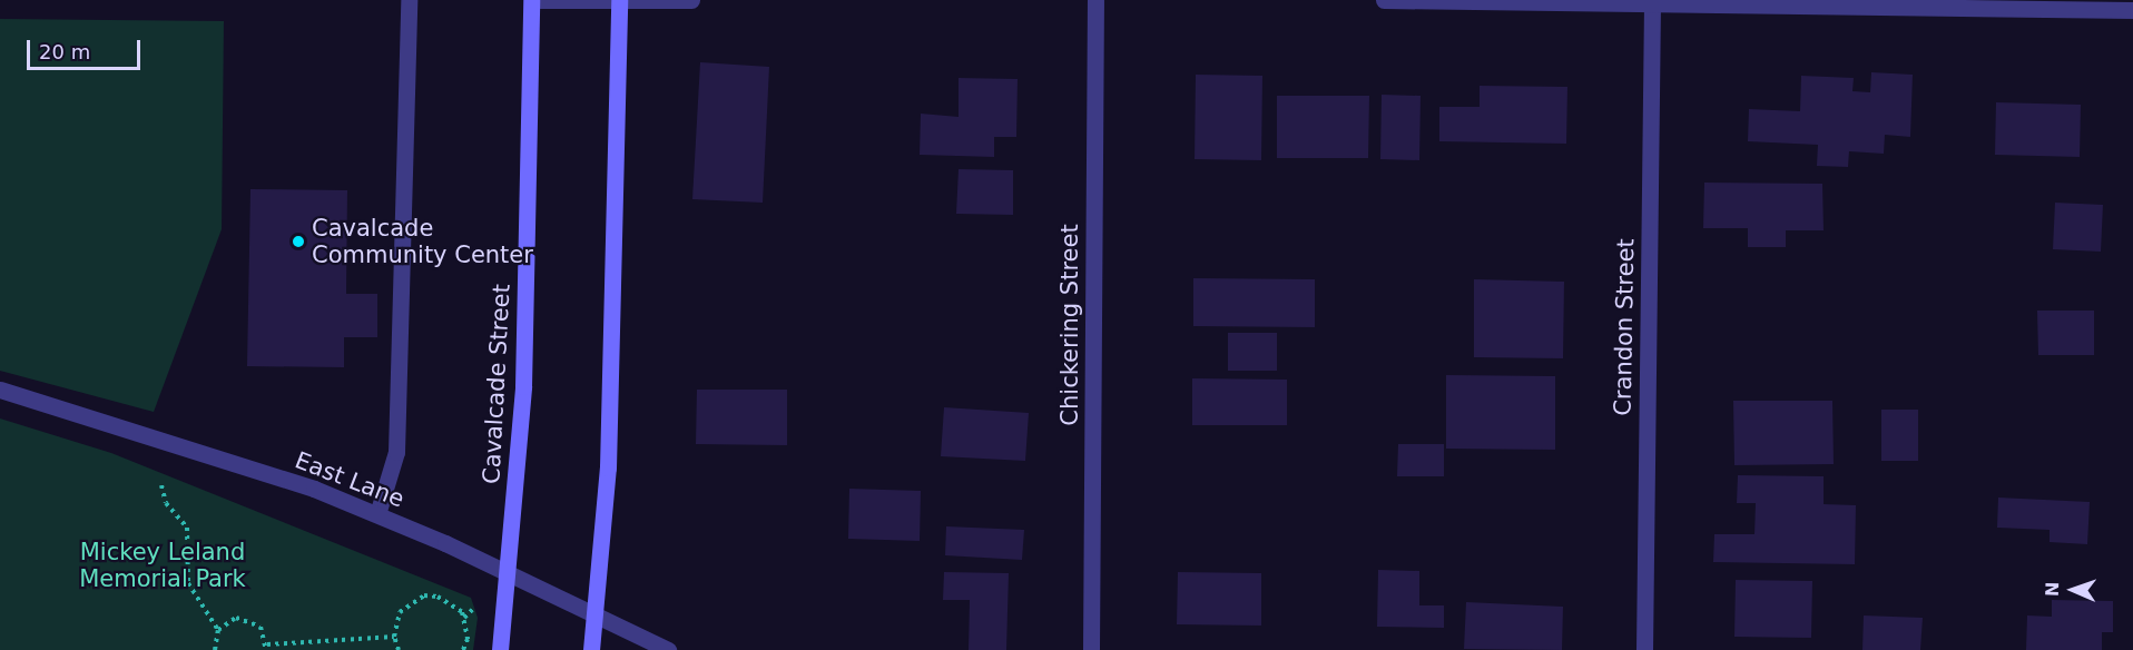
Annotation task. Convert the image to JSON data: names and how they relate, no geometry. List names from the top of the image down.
{
  "streets": {
    "main road": ["Cavalcade Street"],
    "street": ["Chickering Street", "Crandon Street", "East Lane"]
  },
  "crossings": [
    ["Cavalcade Street", "East Lane"]
  ],
  "parks": ["Mickey Leland Memorial Park"],
  "places": ["Cavalcade Community Center"],
  "scale_bar": "20 m",
  "north": "left"
}
